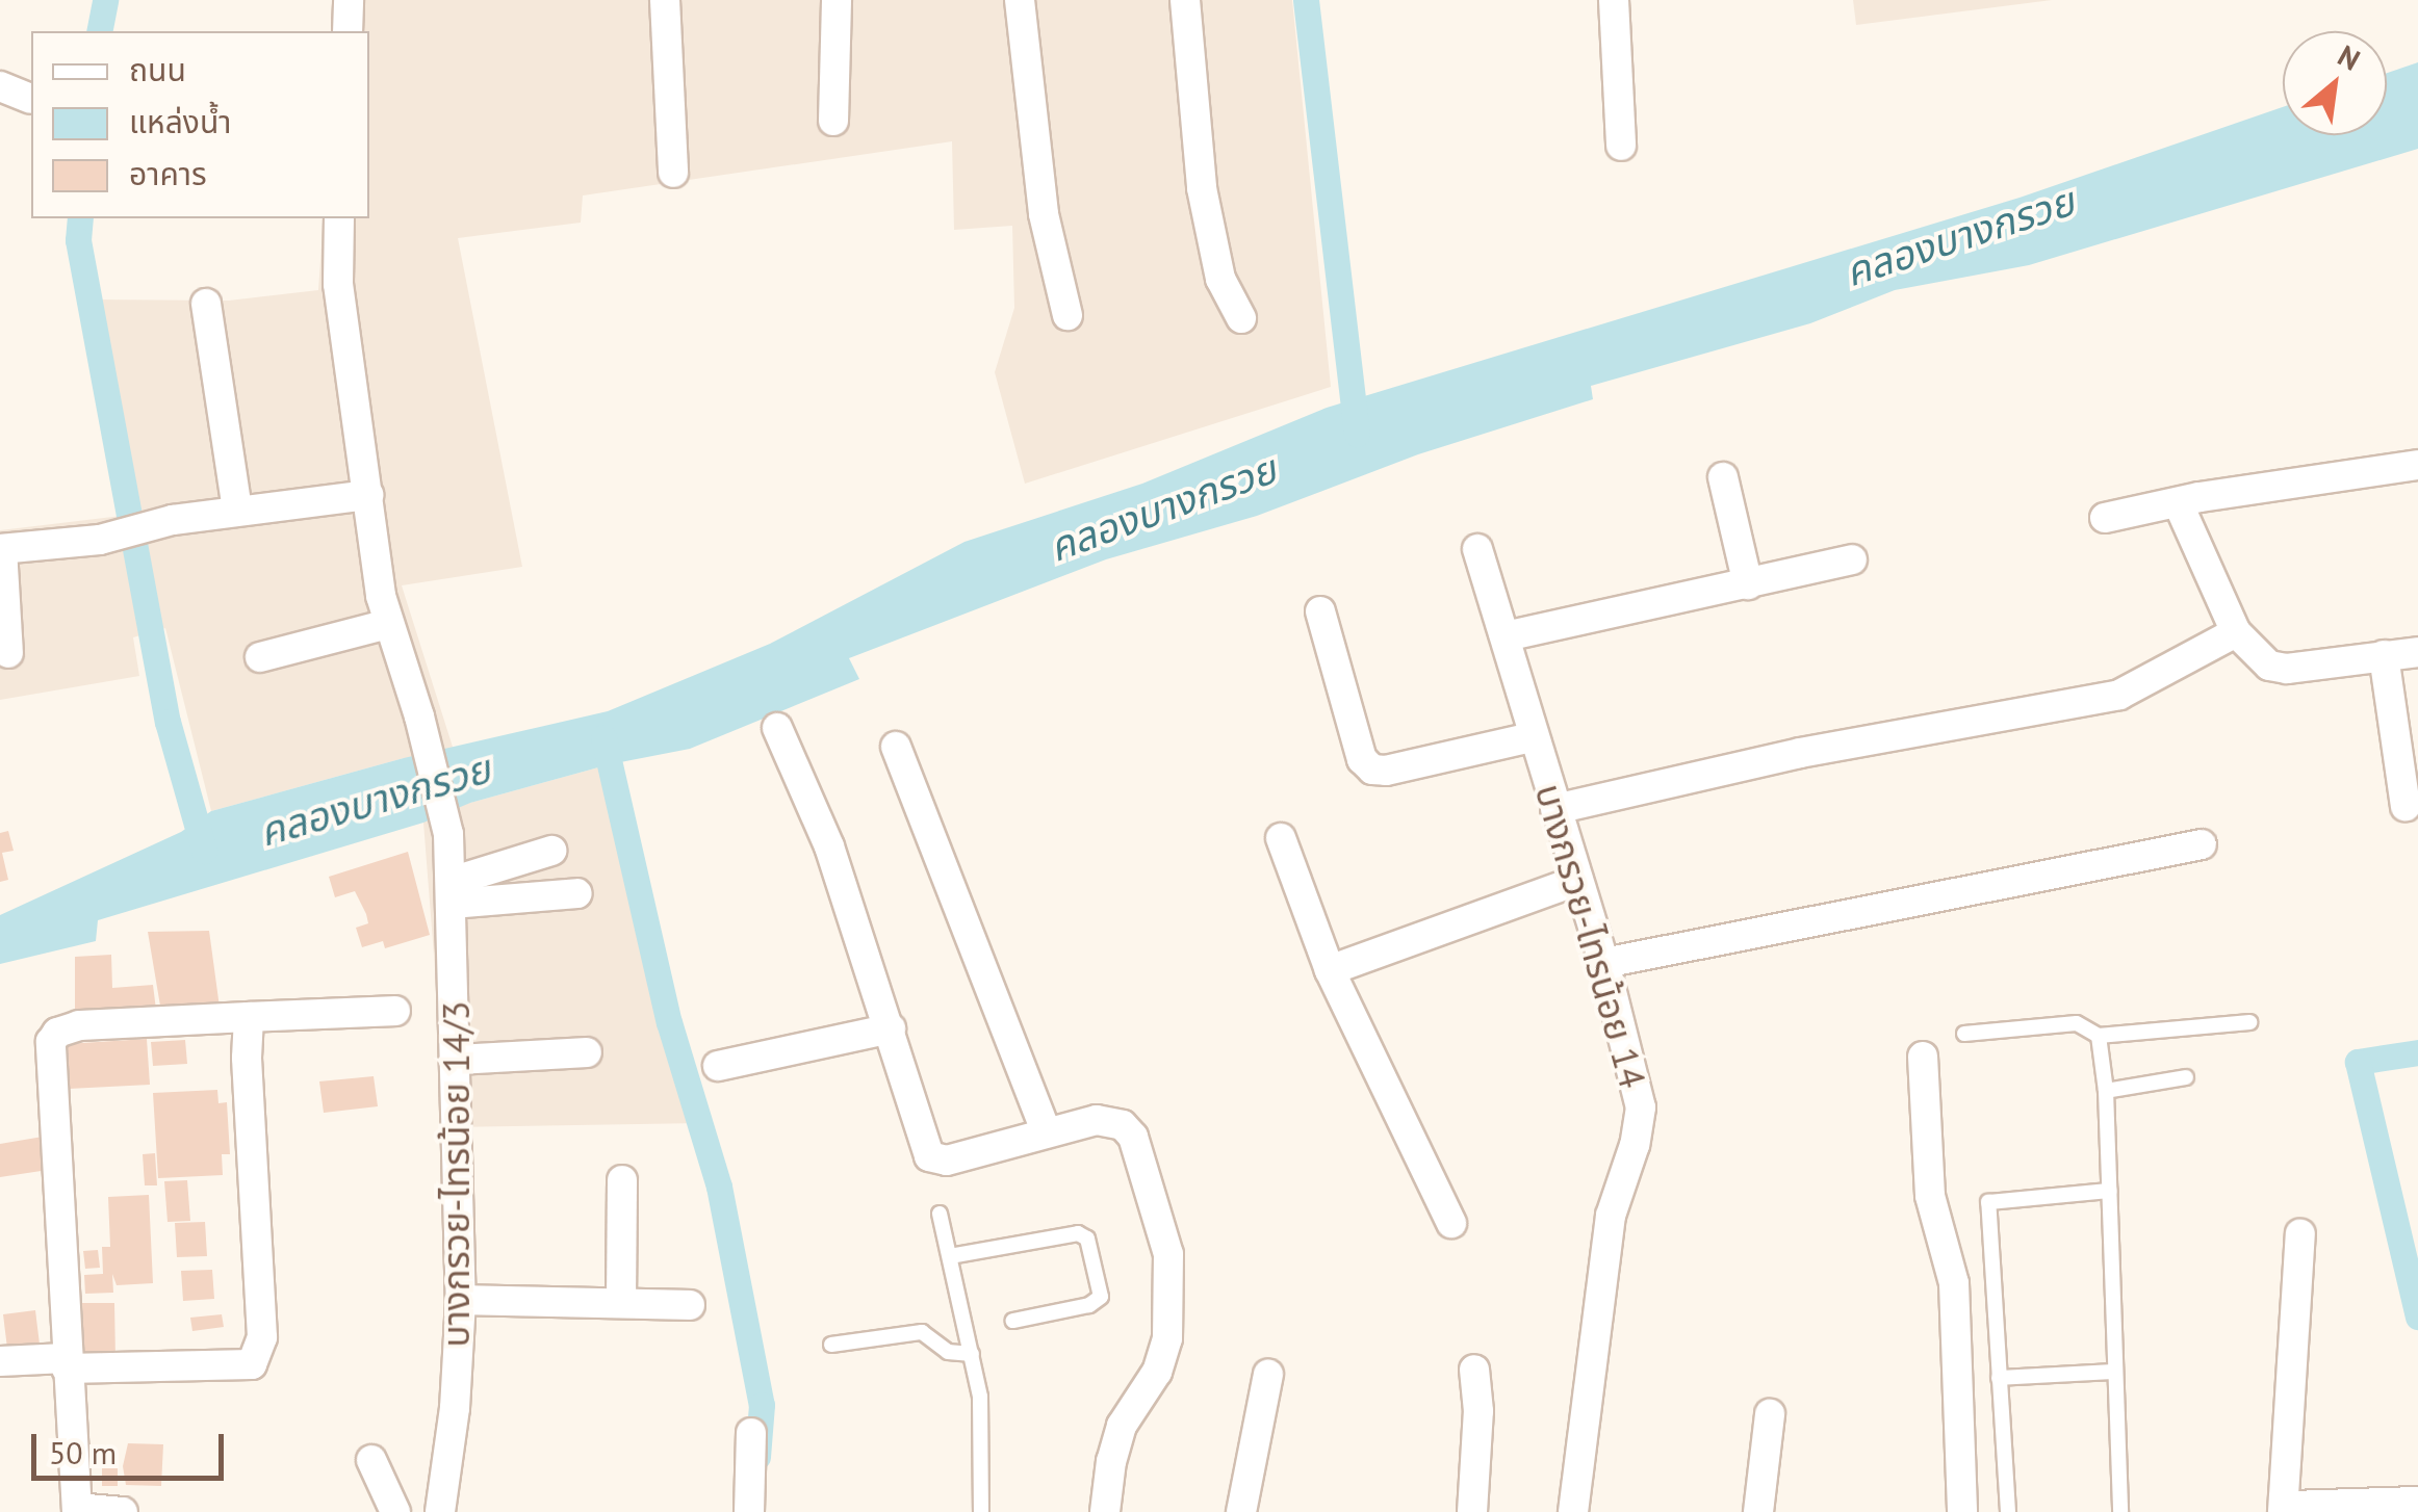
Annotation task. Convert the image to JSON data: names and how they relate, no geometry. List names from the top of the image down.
{
  "streets": {
    "street": ["บางกรวย-ไทรน้อย 14", "บางกรวย-ไทรน้อย 14/3"]
  },
  "water": ["คลองบางกรวย"],
  "legend": ["ถนน", "แหล่งน้ำ", "อาคาร"],
  "scale_bar": "50 m",
  "north": "top right"
}
